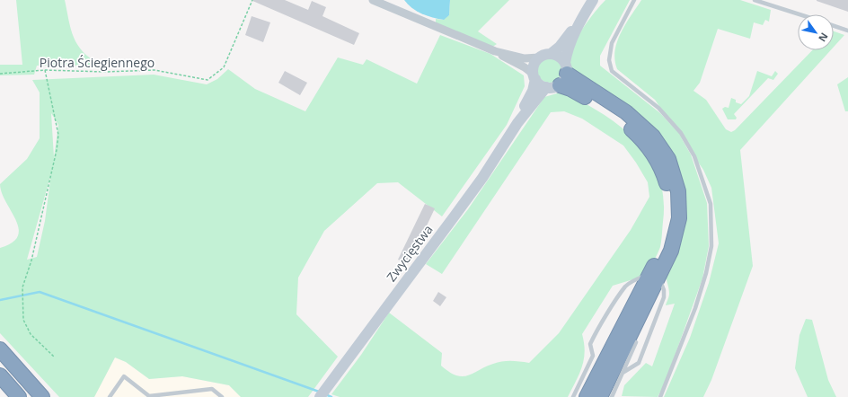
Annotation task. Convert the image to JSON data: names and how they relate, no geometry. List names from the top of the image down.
{
  "streets": {
    "main road": ["Zwycięstwa"],
    "path": ["Piotra Ściegiennego"]
  },
  "north": "bottom right"
}
